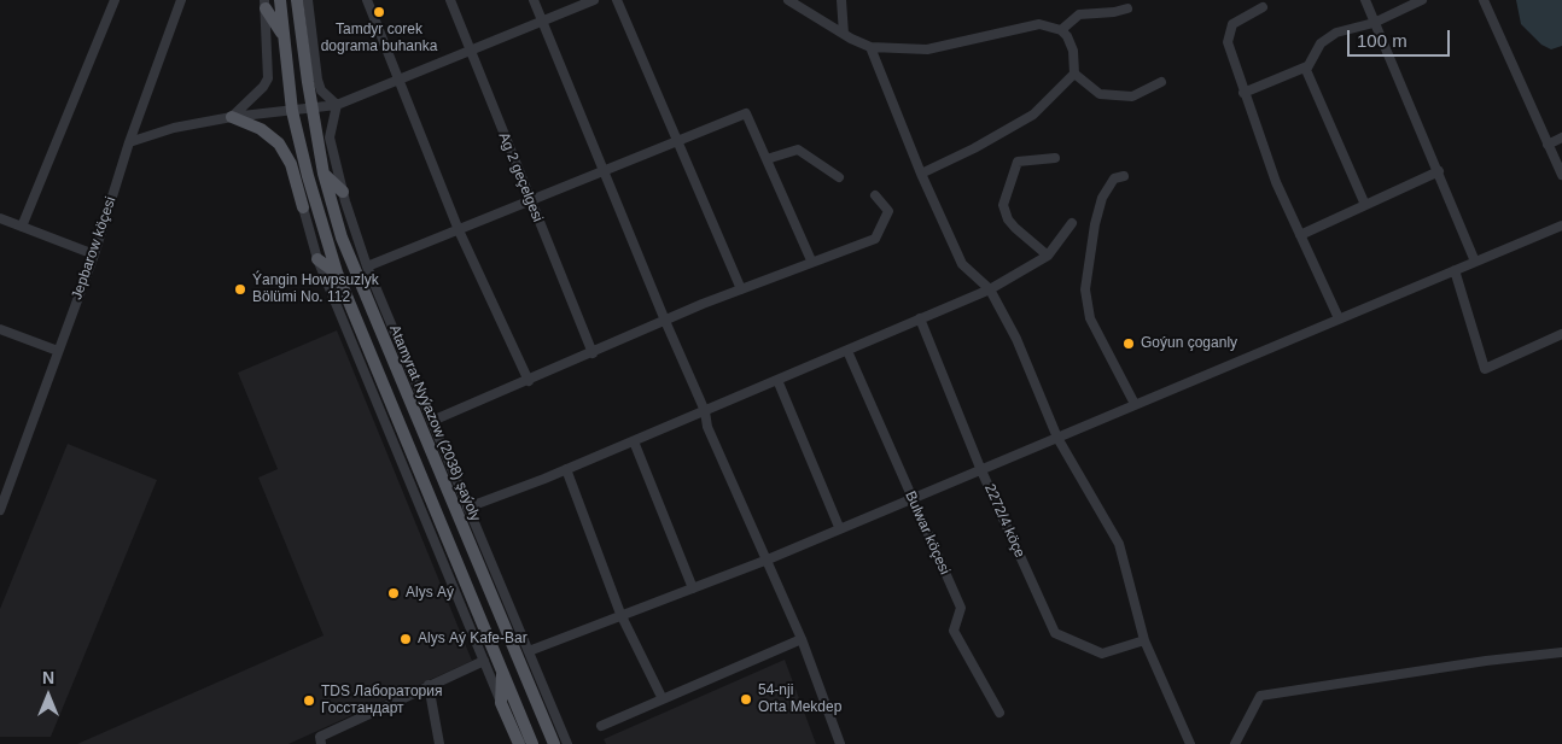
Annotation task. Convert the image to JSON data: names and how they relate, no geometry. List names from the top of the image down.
{
  "streets": {
    "main road": ["Atamyrat Nyýazow (2038) şaýoly"],
    "street": [
      "Ag 2 geçelgesi",
      "Jepbarow köçesi",
      "2272/4 köçe",
      "Bulwar köçesi"
    ]
  },
  "places": [
    "Tamdyr corek dograma buhanka",
    "Ýangin Howpsuzlyk Bölümi No. 112",
    "Goýun çoganly",
    "Alys Aý",
    "Alys Aý Kafe-Bar",
    "54-nji Orta Mekdep",
    "TDS Лаборатория Госстандарт"
  ],
  "scale_bar": "100 m",
  "north": "top"
}
